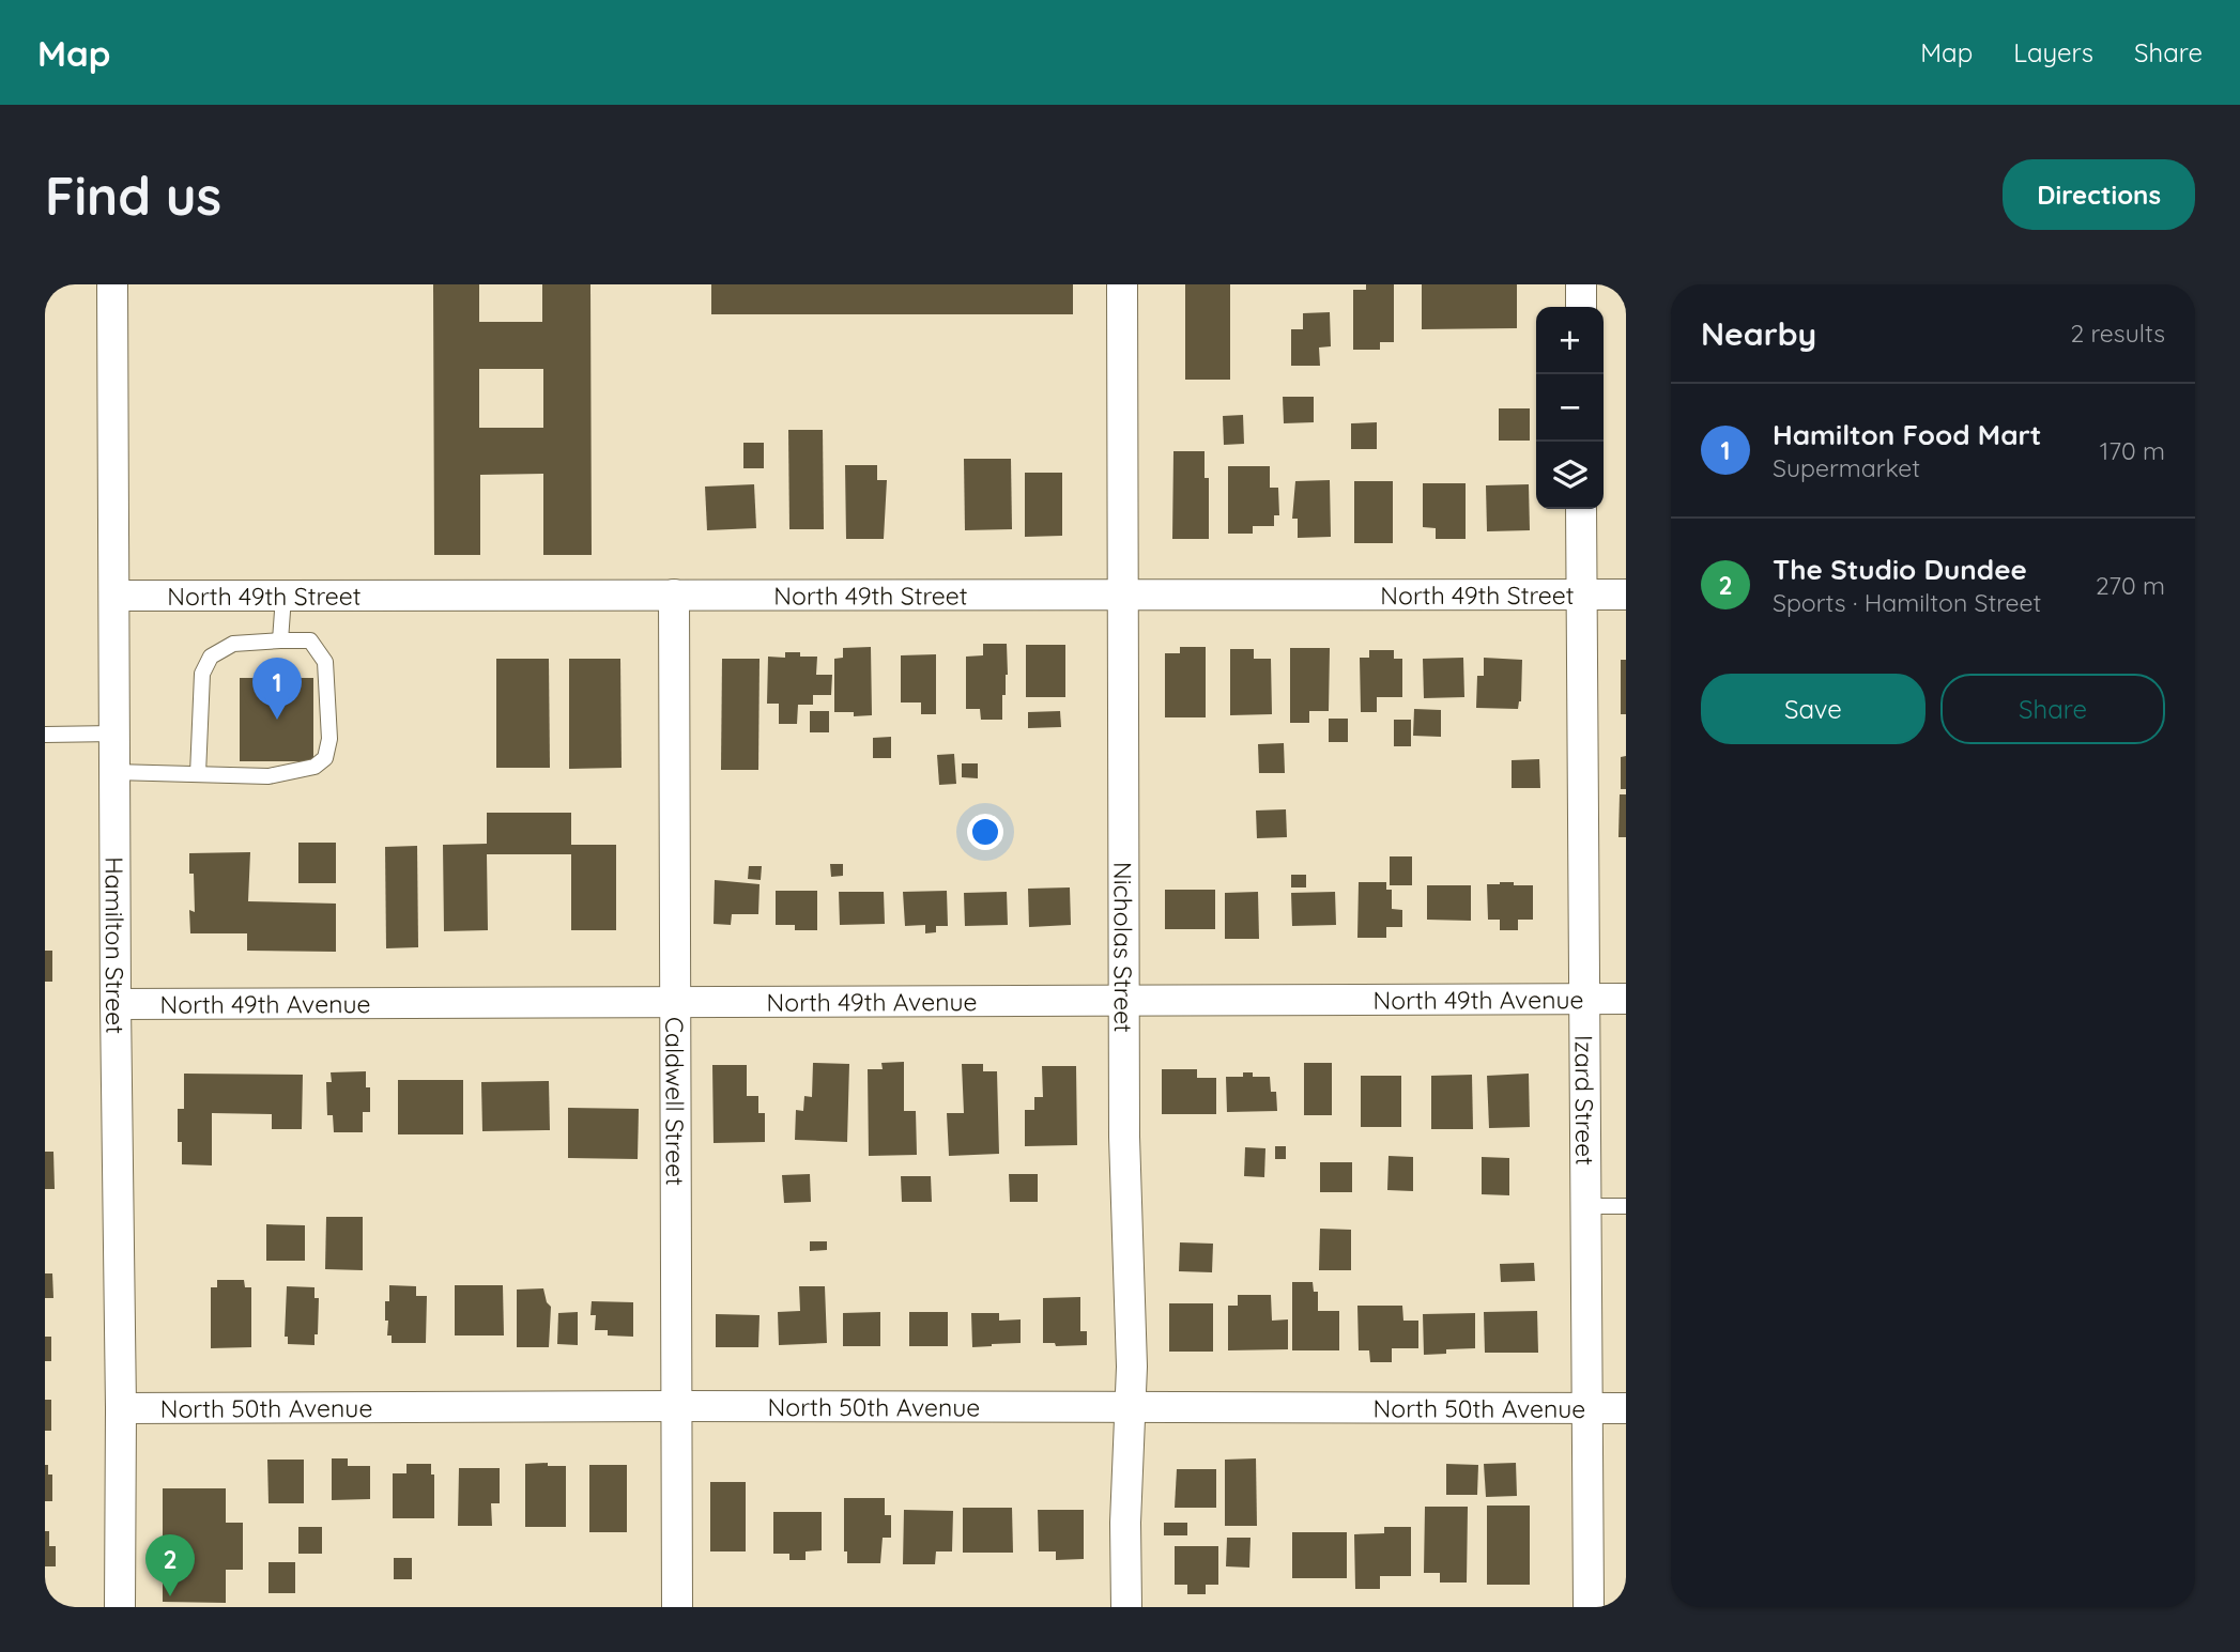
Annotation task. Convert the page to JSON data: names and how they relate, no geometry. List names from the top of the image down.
{
  "streets": {
    "street": [
      "North 49th Street",
      "Hamilton Street",
      "Nicholas Street",
      "North 49th Avenue",
      "Izard Street",
      "Caldwell Street",
      "North 50th Avenue"
    ]
  },
  "crossings": [
    ["North 49th Street", "Hamilton Street"],
    ["North 49th Street", "Nicholas Street"],
    ["North 49th Street", "Izard Street"],
    ["North 49th Street", "Caldwell Street"],
    ["Hamilton Street", "North 49th Avenue"],
    ["Hamilton Street", "North 50th Avenue"],
    ["Nicholas Street", "North 49th Avenue"],
    ["Nicholas Street", "North 50th Avenue"],
    ["North 49th Avenue", "Izard Street"],
    ["North 49th Avenue", "Caldwell Street"],
    ["Izard Street", "North 50th Avenue"],
    ["Caldwell Street", "North 50th Avenue"]
  ],
  "page": {
    "header": "Map",
    "nav": ["Map", "Layers", "Share"],
    "buttons": [
      "Directions",
      ["Save", "Share"]
    ],
    "title": "Find us",
    "heading": ["Nearby", "2 results"],
    "map_buttons": ["+", "−"],
    "list": [
      {
        "mark": "1",
        "name": "Hamilton Food Mart",
        "note": "Supermarket",
        "value": "170 m"
      },
      {
        "mark": "2",
        "name": "The Studio Dundee",
        "note": "Sports · Hamilton Street",
        "value": "270 m"
      }
    ],
    "pins": ["1", "2"]
  }
}
